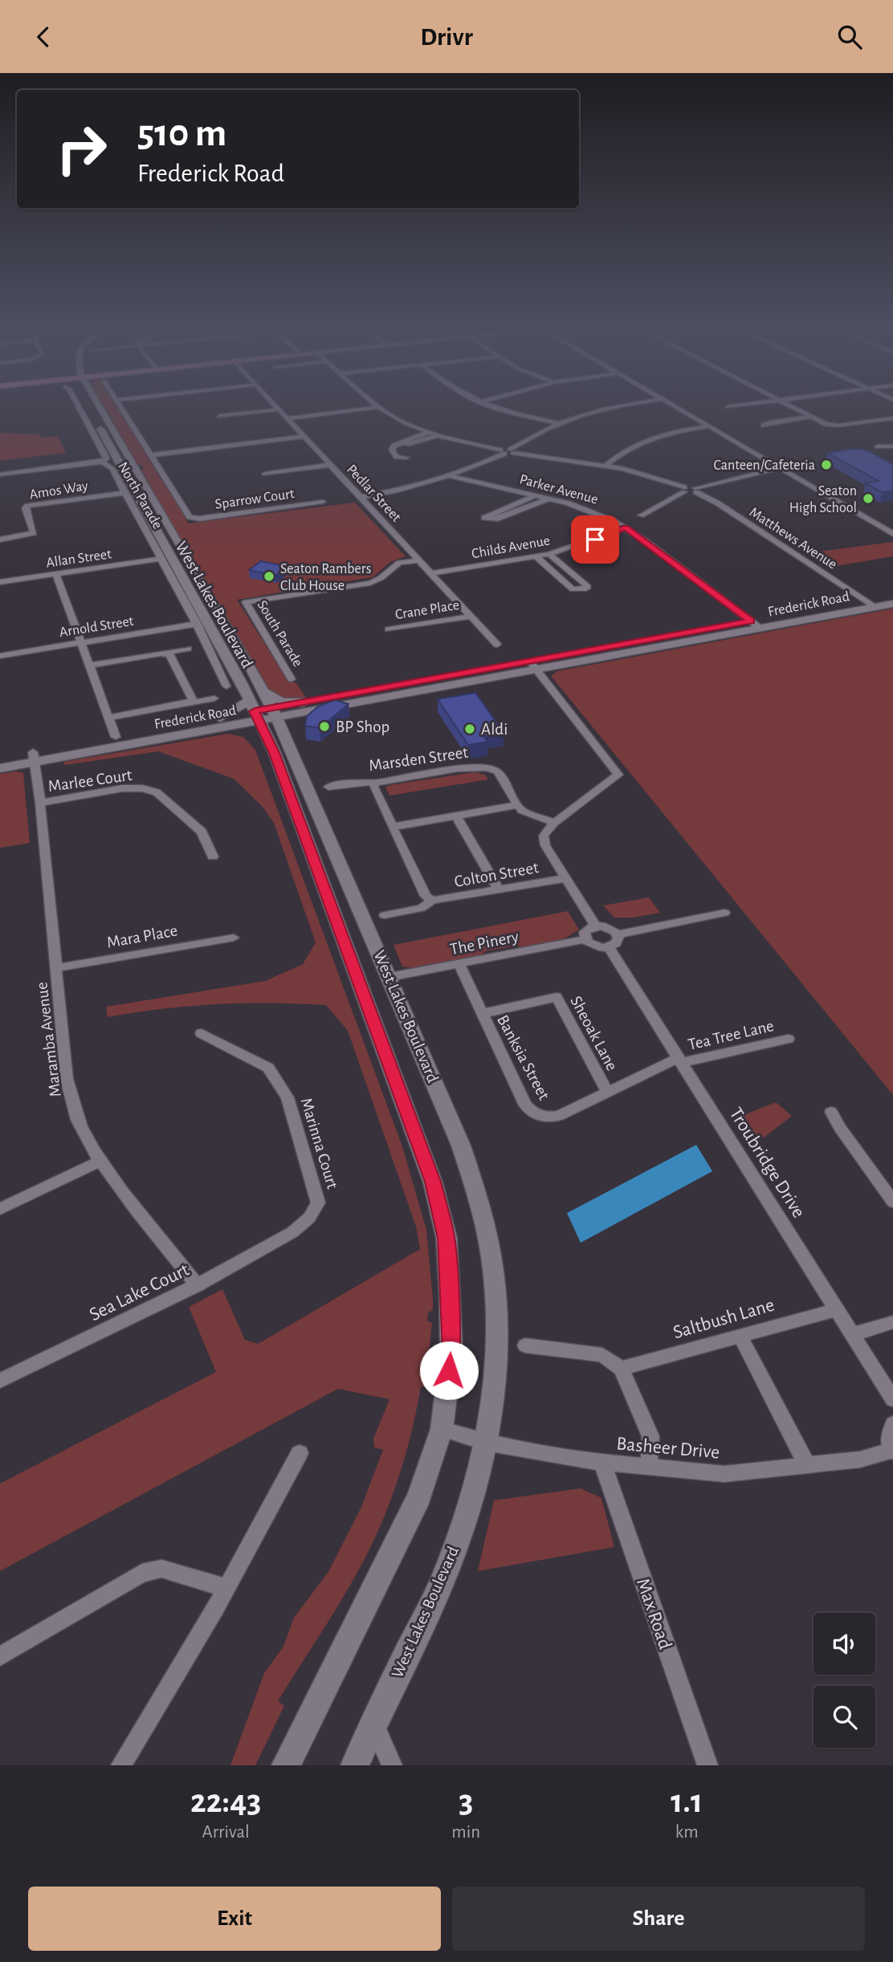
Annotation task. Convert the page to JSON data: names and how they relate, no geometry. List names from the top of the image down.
{
  "streets": {
    "main road": ["Frederick Road", "West Lakes Boulevard"],
    "street": [
      "Parker Avenue",
      "Amos Way",
      "Pedlar Street",
      "North Parade",
      "Sparrow Court",
      "Matthews Avenue",
      "Childs Avenue",
      "Allan Street",
      "Crane Place",
      "Arnold Street",
      "South Parade",
      "Marsden Street",
      "Marlee Court",
      "Colton Street",
      "Mara Place",
      "The Pinery",
      "Sheoak Lane",
      "Tea Tree Lane",
      "Maramba Avenue",
      "Banksia Street",
      "Marinna Court",
      "Troubridge Drive",
      "Sea Lake Court",
      "Saltbush Lane",
      "Basheer Drive",
      "Max Road"
    ]
  },
  "crossings": [
    ["Parker Avenue", "Childs Avenue"],
    ["Parker Avenue", "Frederick Road"],
    ["Amos Way", "North Parade"],
    ["Pedlar Street", "Childs Avenue"],
    ["Pedlar Street", "Crane Place"],
    ["Pedlar Street", "South Parade"],
    ["North Parade", "Allan Street"],
    ["North Parade", "West Lakes Boulevard"],
    ["North Parade", "Arnold Street"],
    ["Matthews Avenue", "Frederick Road"],
    ["Frederick Road", "West Lakes Boulevard"],
    ["Frederick Road", "Maramba Avenue"],
    ["West Lakes Boulevard", "The Pinery"],
    ["West Lakes Boulevard", "Basheer Drive"],
    ["Marlee Court", "Maramba Avenue"],
    ["Mara Place", "Maramba Avenue"],
    ["The Pinery", "Banksia Street"],
    ["The Pinery", "Troubridge Drive"],
    ["Sheoak Lane", "Banksia Street"],
    ["Tea Tree Lane", "Banksia Street"],
    ["Tea Tree Lane", "Troubridge Drive"],
    ["Maramba Avenue", "Sea Lake Court"],
    ["Banksia Street", "Troubridge Drive"],
    ["Marinna Court", "Sea Lake Court"],
    ["Troubridge Drive", "Saltbush Lane"],
    ["Basheer Drive", "Max Road"]
  ],
  "places": [
    "Canteen/Cafeteria",
    "Seaton High School",
    "Seaton Rambers Club House",
    "BP Shop",
    "Aldi"
  ],
  "page": {
    "header": "Drivr",
    "turn": ["510 m", "Frederick Road"],
    "eta": [
      "22:43",
      "Arrival",
      "3",
      "min",
      "1.1",
      "km"
    ],
    "buttons": ["Exit", "Share"]
  }
}
